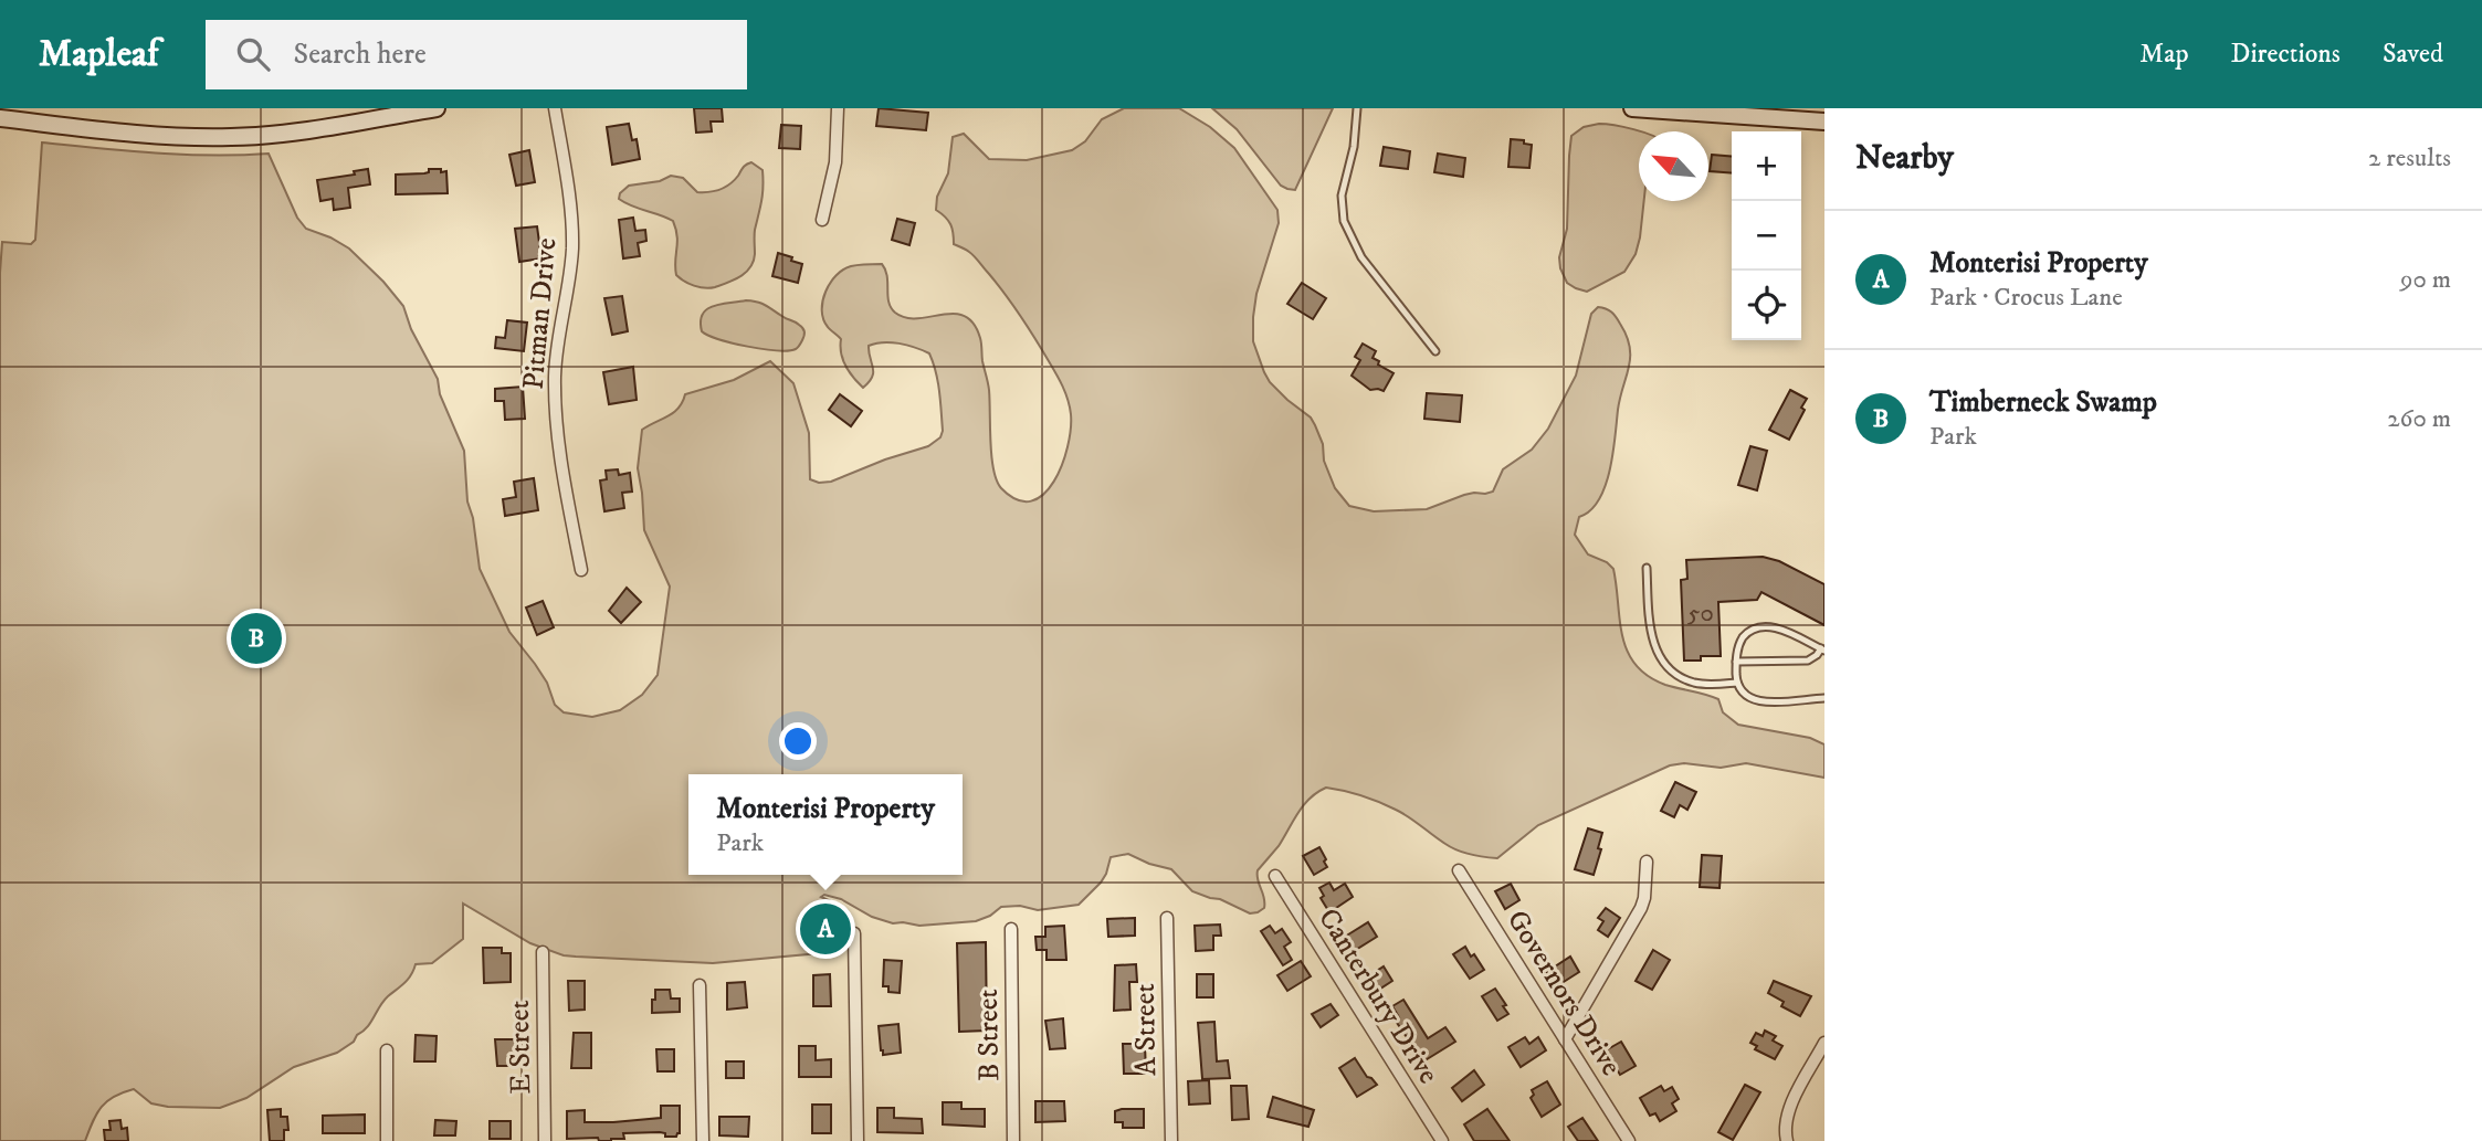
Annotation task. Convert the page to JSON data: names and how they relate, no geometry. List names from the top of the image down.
{
  "streets": {
    "street": [
      "Pitman Drive",
      "Governors Drive",
      "Canterbury Drive",
      "A Street",
      "B Street",
      "E Street"
    ]
  },
  "house_numbers": ["50"],
  "north": "top left",
  "page": {
    "header": "Mapleaf",
    "search": "Search here",
    "nav": ["Map", "Directions", "Saved"],
    "heading": ["Nearby", "2 results"],
    "map_buttons": ["+", "−"],
    "list": [
      {
        "mark": "A",
        "name": "Monterisi Property",
        "note": "Park · Crocus Lane",
        "value": "90 m"
      },
      {
        "mark": "B",
        "name": "Timberneck Swamp",
        "note": "Park",
        "value": "260 m"
      }
    ],
    "pins": ["B", "A"],
    "popup": ["Monterisi Property", "Park"]
  }
}
